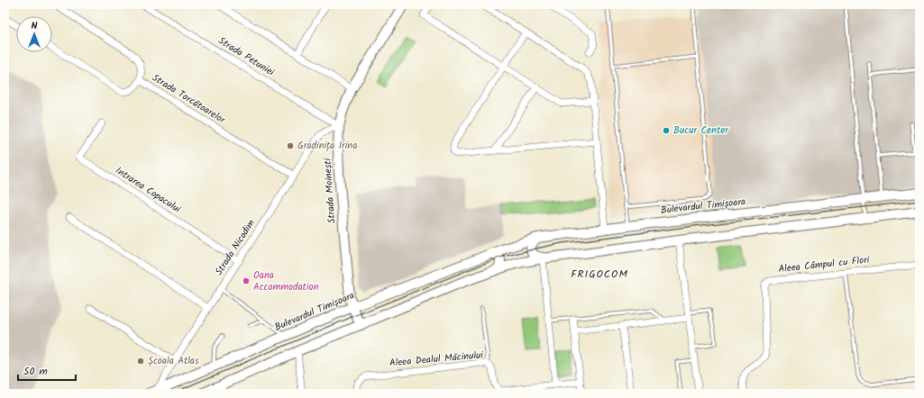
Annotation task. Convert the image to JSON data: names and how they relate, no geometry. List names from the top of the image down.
{
  "streets": {
    "main road": ["Strada Moinești", "Bulevardul Timișoara"],
    "street": [
      "Strada Petuniei",
      "Strada Torcătoarelor",
      "Intrarea Copacului",
      "Strada Nicodim",
      "Aleea Câmpul cu Flori",
      "Aleea Dealul Măcinului"
    ]
  },
  "crossings": [
    ["Strada Petuniei", "Strada Moinești"],
    ["Strada Petuniei", "Strada Nicodim"],
    ["Strada Torcătoarelor", "Strada Nicodim"],
    ["Intrarea Copacului", "Strada Nicodim"],
    ["Strada Moinești", "Bulevardul Timișoara"],
    ["Strada Moinești", "Strada Nicodim"],
    ["Bulevardul Timișoara", "Strada Nicodim"]
  ],
  "districts": ["FRIGOCOM"],
  "places": [
    "Bucur Center",
    "Gradinița Irina",
    "Oana Accommodation",
    "Școala Atlas"
  ],
  "scale_bar": "50 m",
  "north": "top"
}
